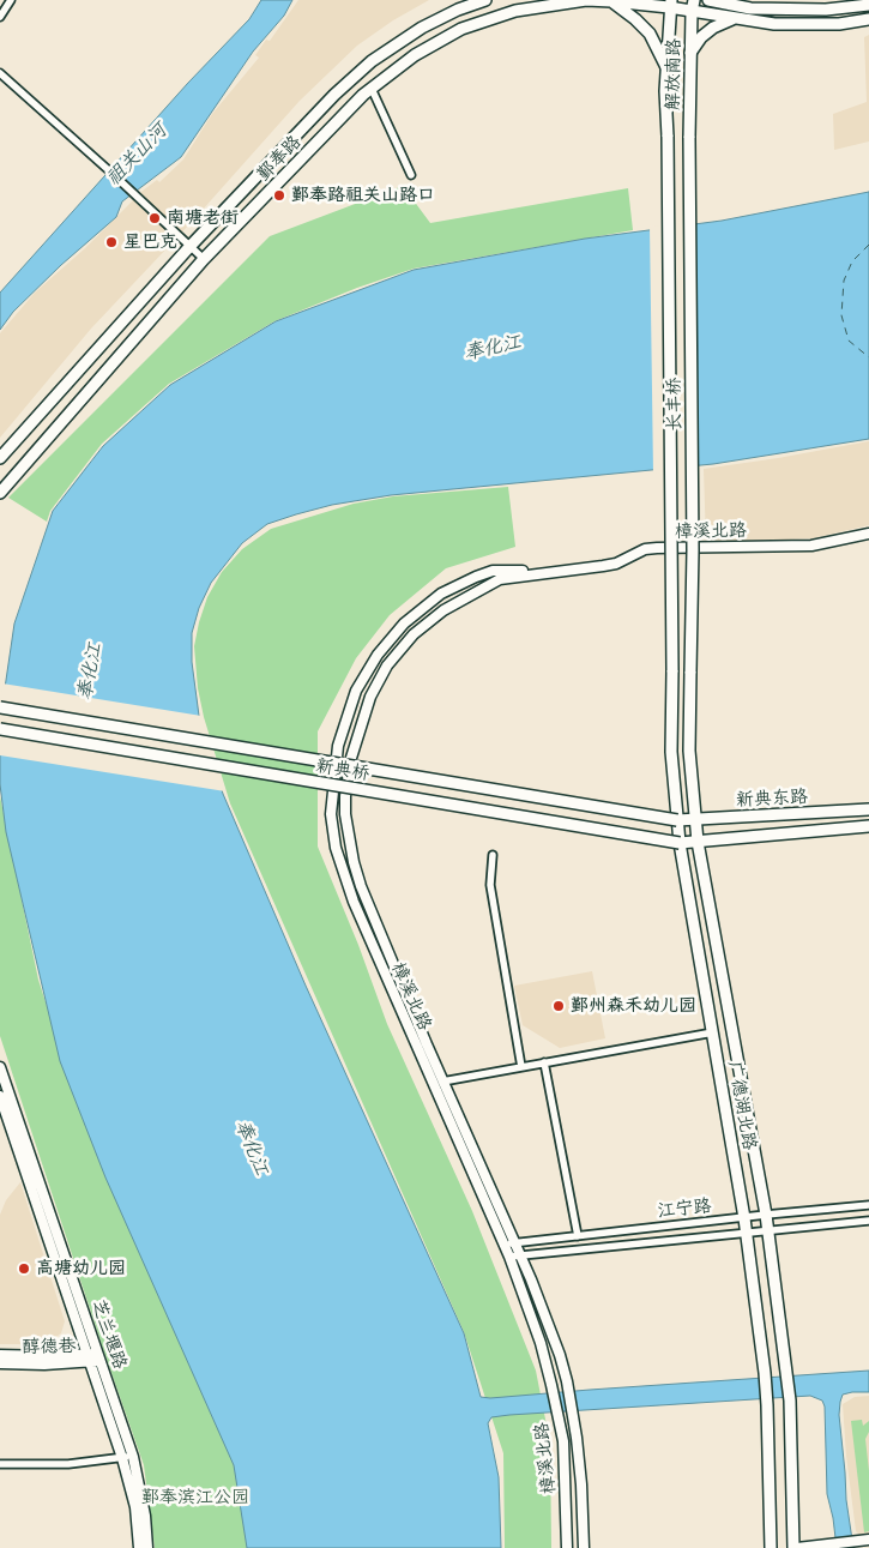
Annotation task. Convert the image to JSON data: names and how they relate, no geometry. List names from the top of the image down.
{
  "streets": {
    "main road": [
      "解放南路",
      "鄞奉路",
      "长丰桥",
      "新典桥",
      "新典东路",
      "广德湖北路"
    ],
    "street": [
      "樟溪北路",
      "江宁路",
      "芝兰堰路",
      "醇德巷"
    ]
  },
  "crossings": [
    ["解放南路", "鄞奉路"],
    ["解放南路", "长丰桥"],
    ["鄞奉路", "长丰桥"],
    ["长丰桥", "广德湖北路"],
    ["樟溪北路", "江宁路"],
    ["新典桥", "新典东路"],
    ["新典桥", "广德湖北路"],
    ["新典东路", "广德湖北路"],
    ["广德湖北路", "江宁路"],
    ["芝兰堰路", "醇德巷"]
  ],
  "water": ["祖关山河", "奉化江"],
  "parks": ["鄞奉滨江公园"],
  "places": [
    "鄞奉路祖关山路口",
    "南塘老街",
    "星巴克",
    "鄞州森禾幼儿园",
    "高塘幼儿园"
  ]
}
